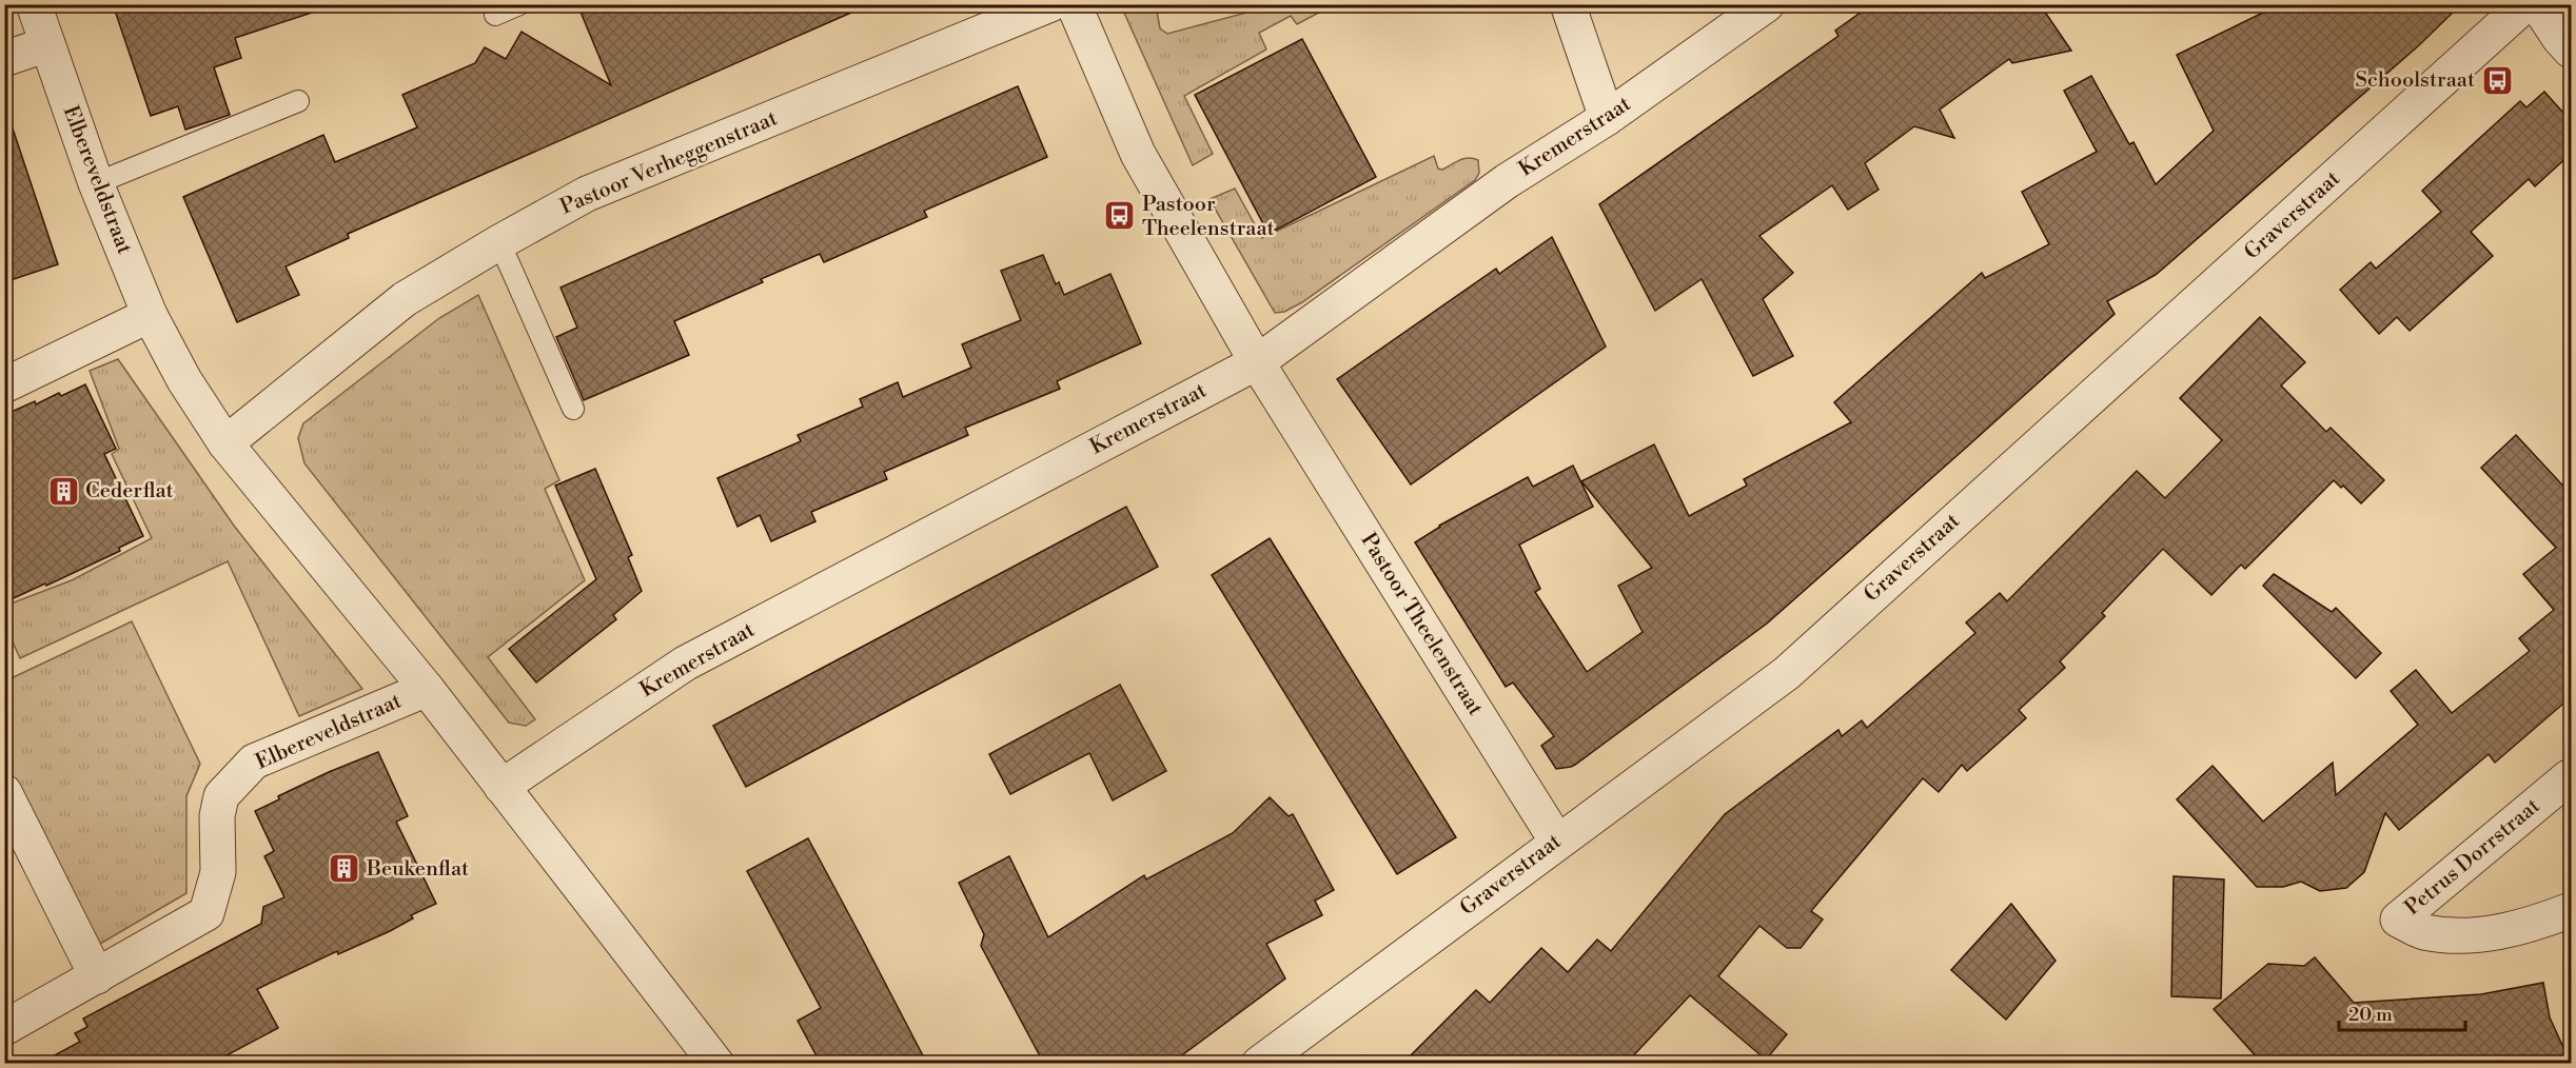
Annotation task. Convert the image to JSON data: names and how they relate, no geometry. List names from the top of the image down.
{
  "streets": {
    "street": [
      "Kremerstraat",
      "Pastoor Verheggenstraat",
      "Elbereveldstraat",
      "Graverstraat",
      "Pastoor Theelenstraat",
      "Petrus Dorrstraat"
    ]
  },
  "crossings": [
    ["Kremerstraat", "Elbereveldstraat"],
    ["Kremerstraat", "Pastoor Theelenstraat"],
    ["Pastoor Verheggenstraat", "Elbereveldstraat"],
    ["Graverstraat", "Pastoor Theelenstraat"]
  ],
  "places": {
    "bus stop": ["Schoolstraat", "Pastoor Theelenstraat"],
    "building": ["Cederflat", "Beukenflat"]
  },
  "scale_bar": "20 m"
}
